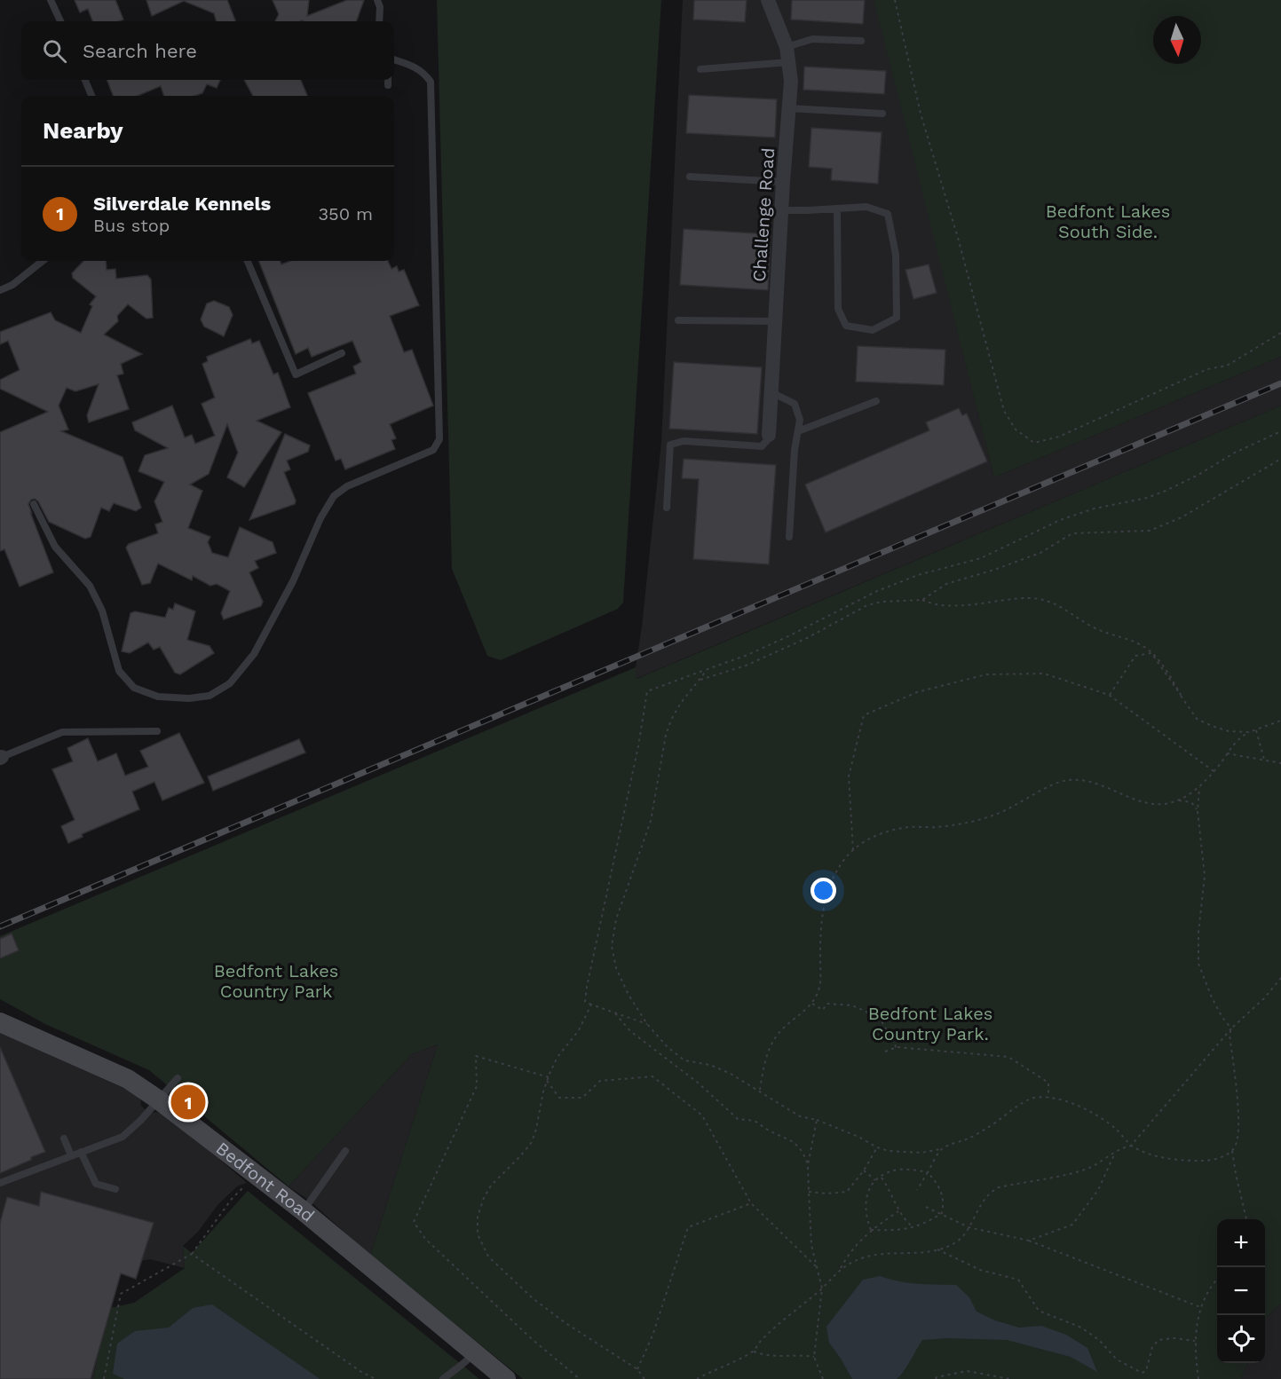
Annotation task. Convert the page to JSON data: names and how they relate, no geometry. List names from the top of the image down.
{
  "streets": {
    "street": ["Challenge Road", "Bedfont Road"]
  },
  "parks": ["Bedfont Lakes South Side.", "Bedfont Lakes Country Park", "Bedfont Lakes Country Park."],
  "north": "bottom",
  "page": {
    "search": "Search here",
    "heading": "Nearby",
    "list": [
      {
        "mark": "1",
        "name": "Silverdale Kennels",
        "note": "Bus stop",
        "value": "350 m"
      }
    ],
    "pins": "1",
    "map_buttons": ["+", "−"]
  }
}
